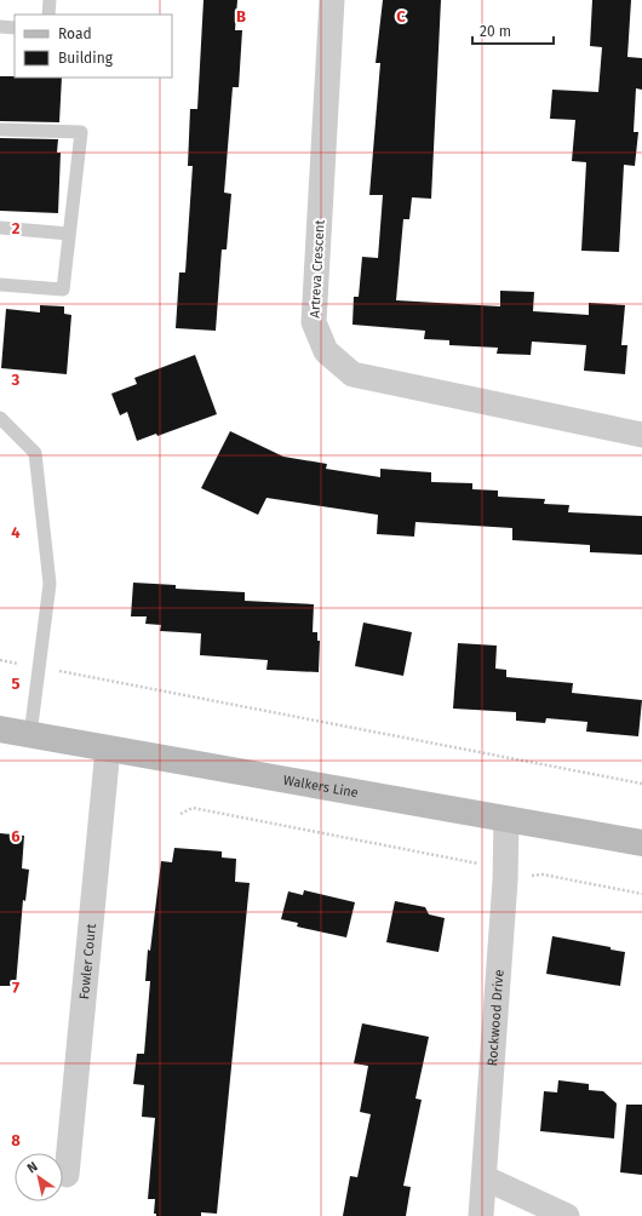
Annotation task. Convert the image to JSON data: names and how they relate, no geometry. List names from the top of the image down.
{
  "streets": {
    "main road": ["Walkers Line"],
    "street": ["Artreva Crescent", "Fowler Court", "Rockwood Drive"]
  },
  "crossings": [
    ["Walkers Line", "Fowler Court"],
    ["Walkers Line", "Rockwood Drive"]
  ],
  "legend": ["Road", "Building"],
  "scale_bar": "20 m",
  "north": "top left",
  "grid": {
    "columns": ["B", "C"],
    "rows": [
      "2",
      "3",
      "4",
      "5",
      "6",
      "7",
      "8"
    ]
  }
}
